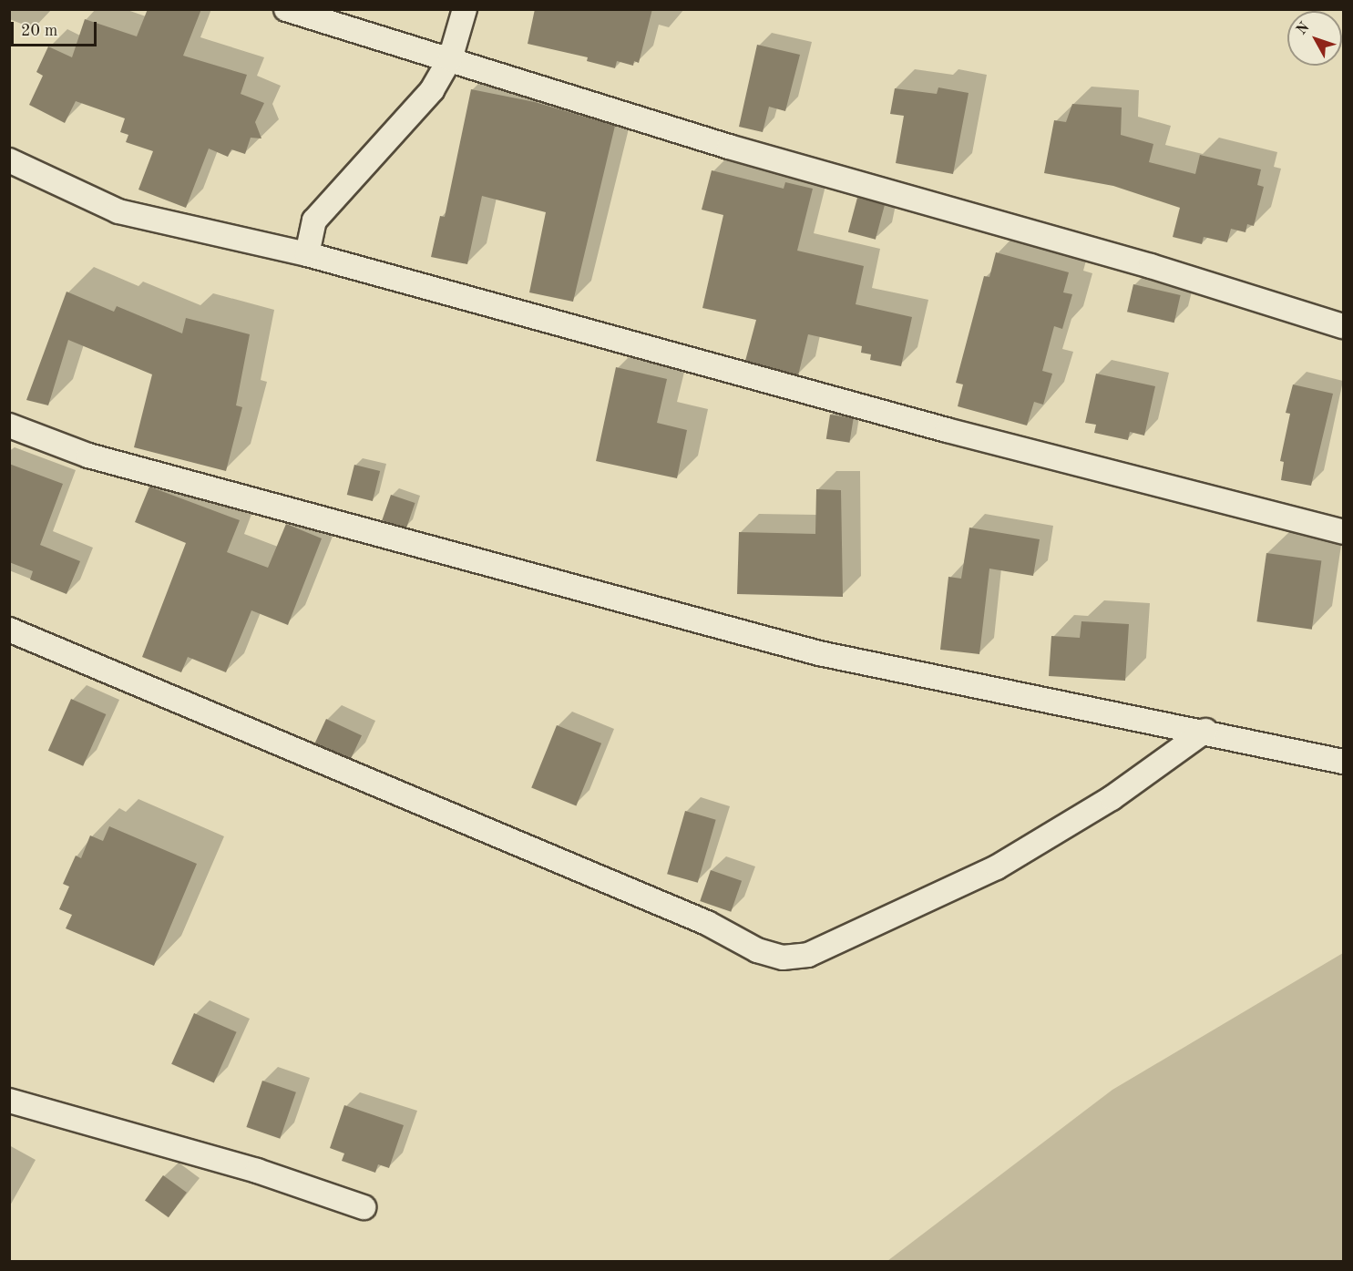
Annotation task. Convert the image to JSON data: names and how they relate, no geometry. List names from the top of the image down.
{
  "scale_bar": "20 m",
  "north": "top left"
}
